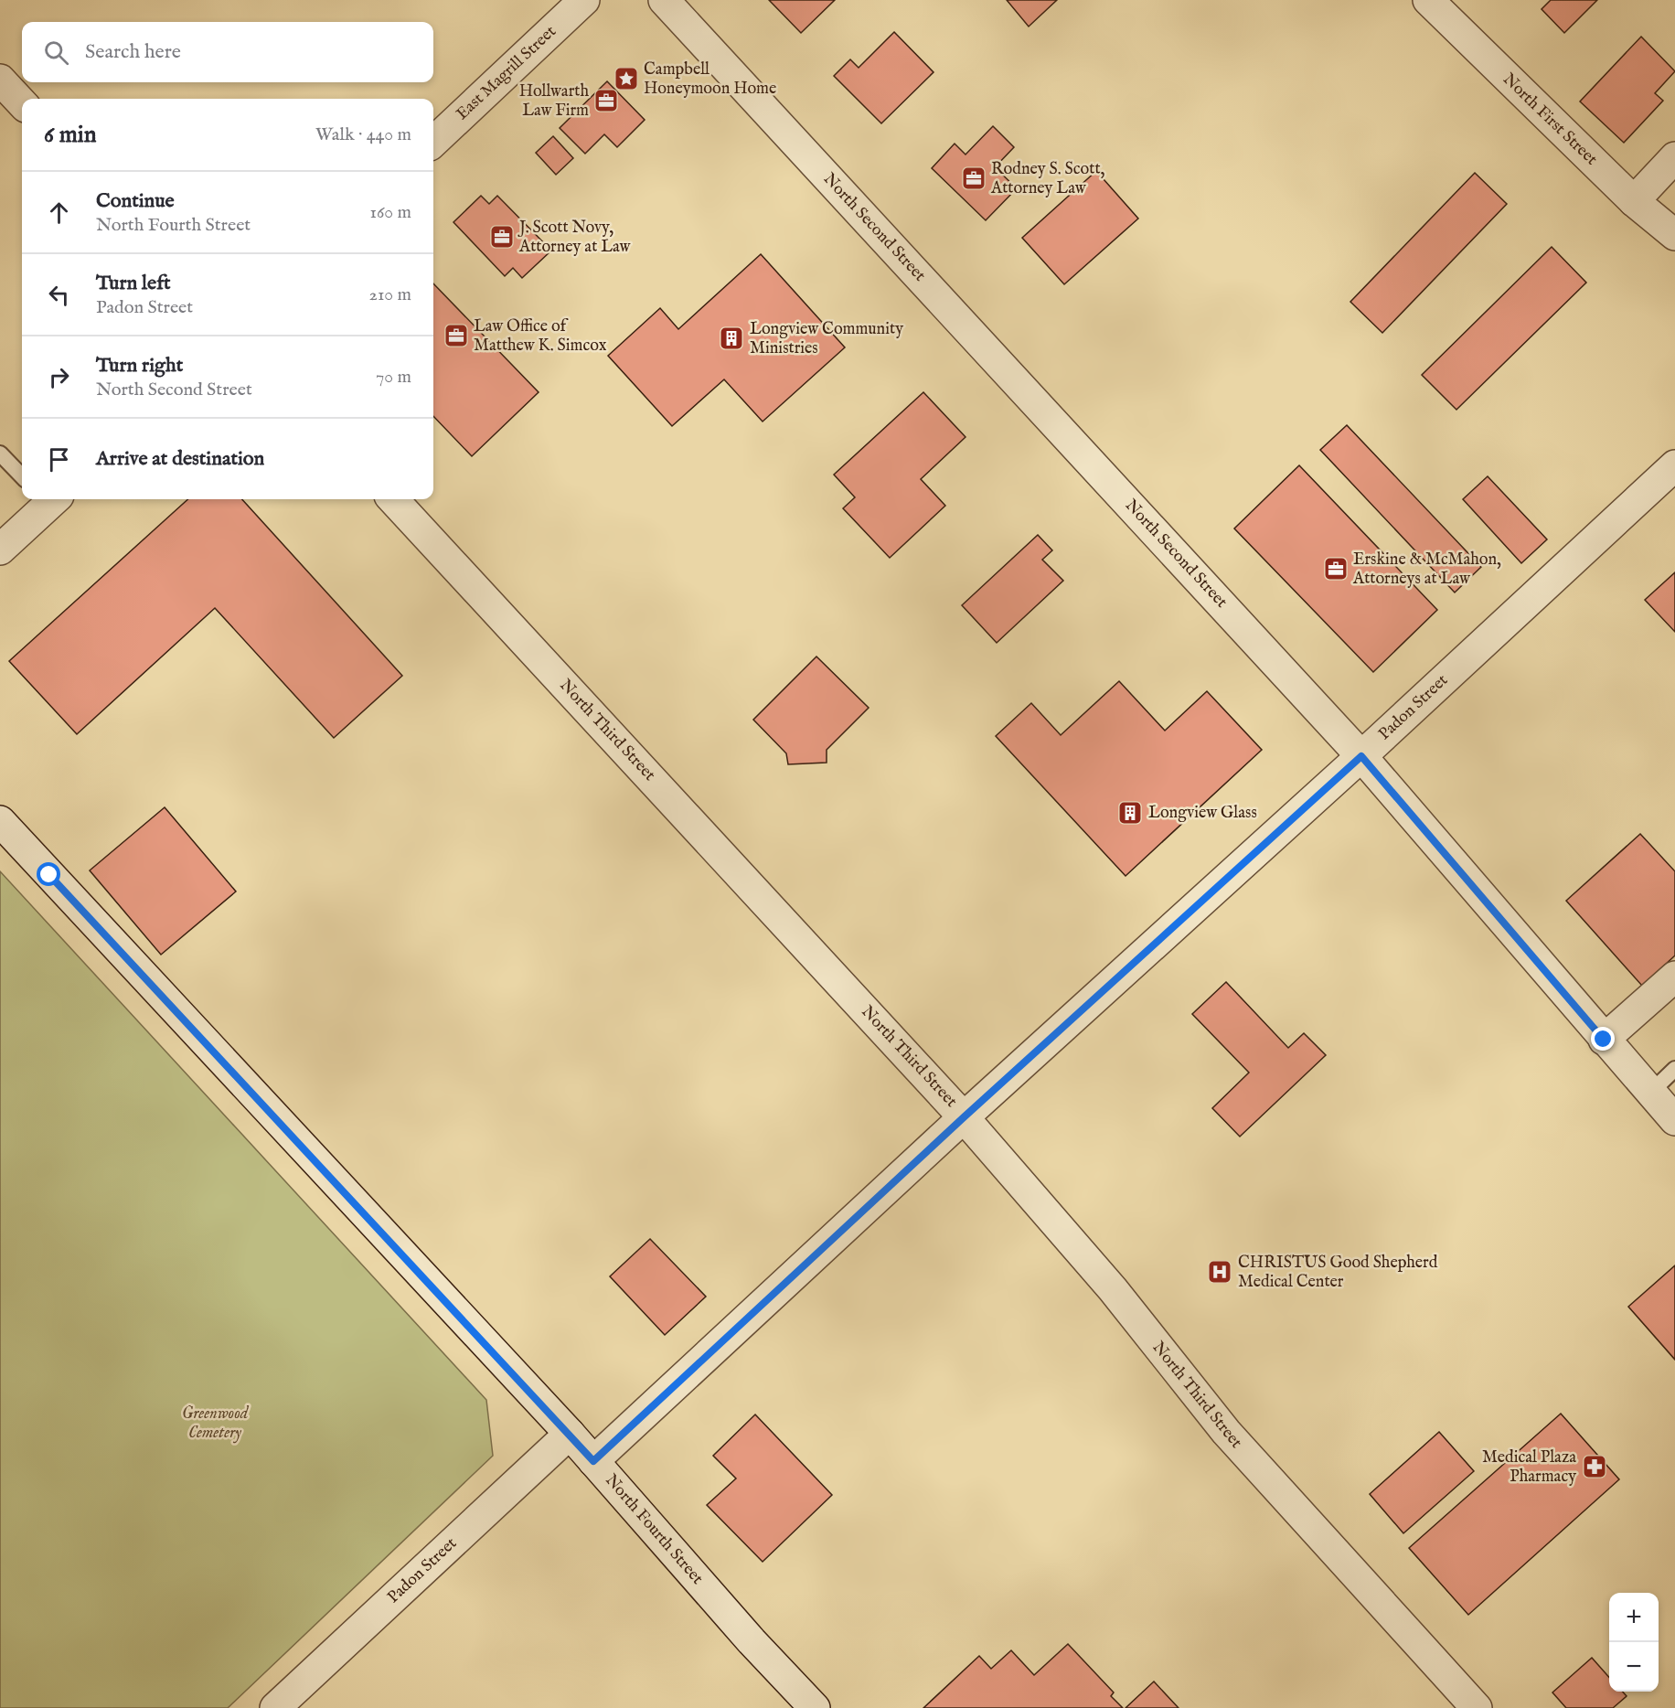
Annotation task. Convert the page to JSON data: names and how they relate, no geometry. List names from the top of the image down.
{
  "streets": {
    "street": [
      "East Magrill Street",
      "North First Street",
      "North Second Street",
      "Padon Street",
      "North Third Street",
      "North Fourth Street"
    ]
  },
  "crossings": [
    ["North Second Street", "Padon Street"],
    ["Padon Street", "North Third Street"],
    ["Padon Street", "North Fourth Street"]
  ],
  "parks": ["Greenwood Cemetery"],
  "places": {
    "place": ["Campbell Honeymoon Home"],
    "office": [
      "Hollwarth Law Firm",
      "Rodney S. Scott, Attorney Law",
      "J. Scott Novy, Attorney at Law",
      "Law Office of Matthew K. Simcox",
      "Erskine & McMahon, Attorneys at Law"
    ],
    "building": ["Longview Community Ministries", "Longview Glass"],
    "hospital": ["CHRISTUS Good Shepherd Medical Center"],
    "pharmacy": ["Medical Plaza Pharmacy"]
  },
  "page": {
    "search": "Search here",
    "heading": ["6 min", "Walk · 440 m"],
    "list": [
      ["Continue", "North Fourth Street", "160 m"],
      ["Turn left", "Padon Street", "210 m"],
      ["Turn right", "North Second Street", "70 m"],
      "Arrive at destination"
    ],
    "map_buttons": ["+", "−"]
  }
}
